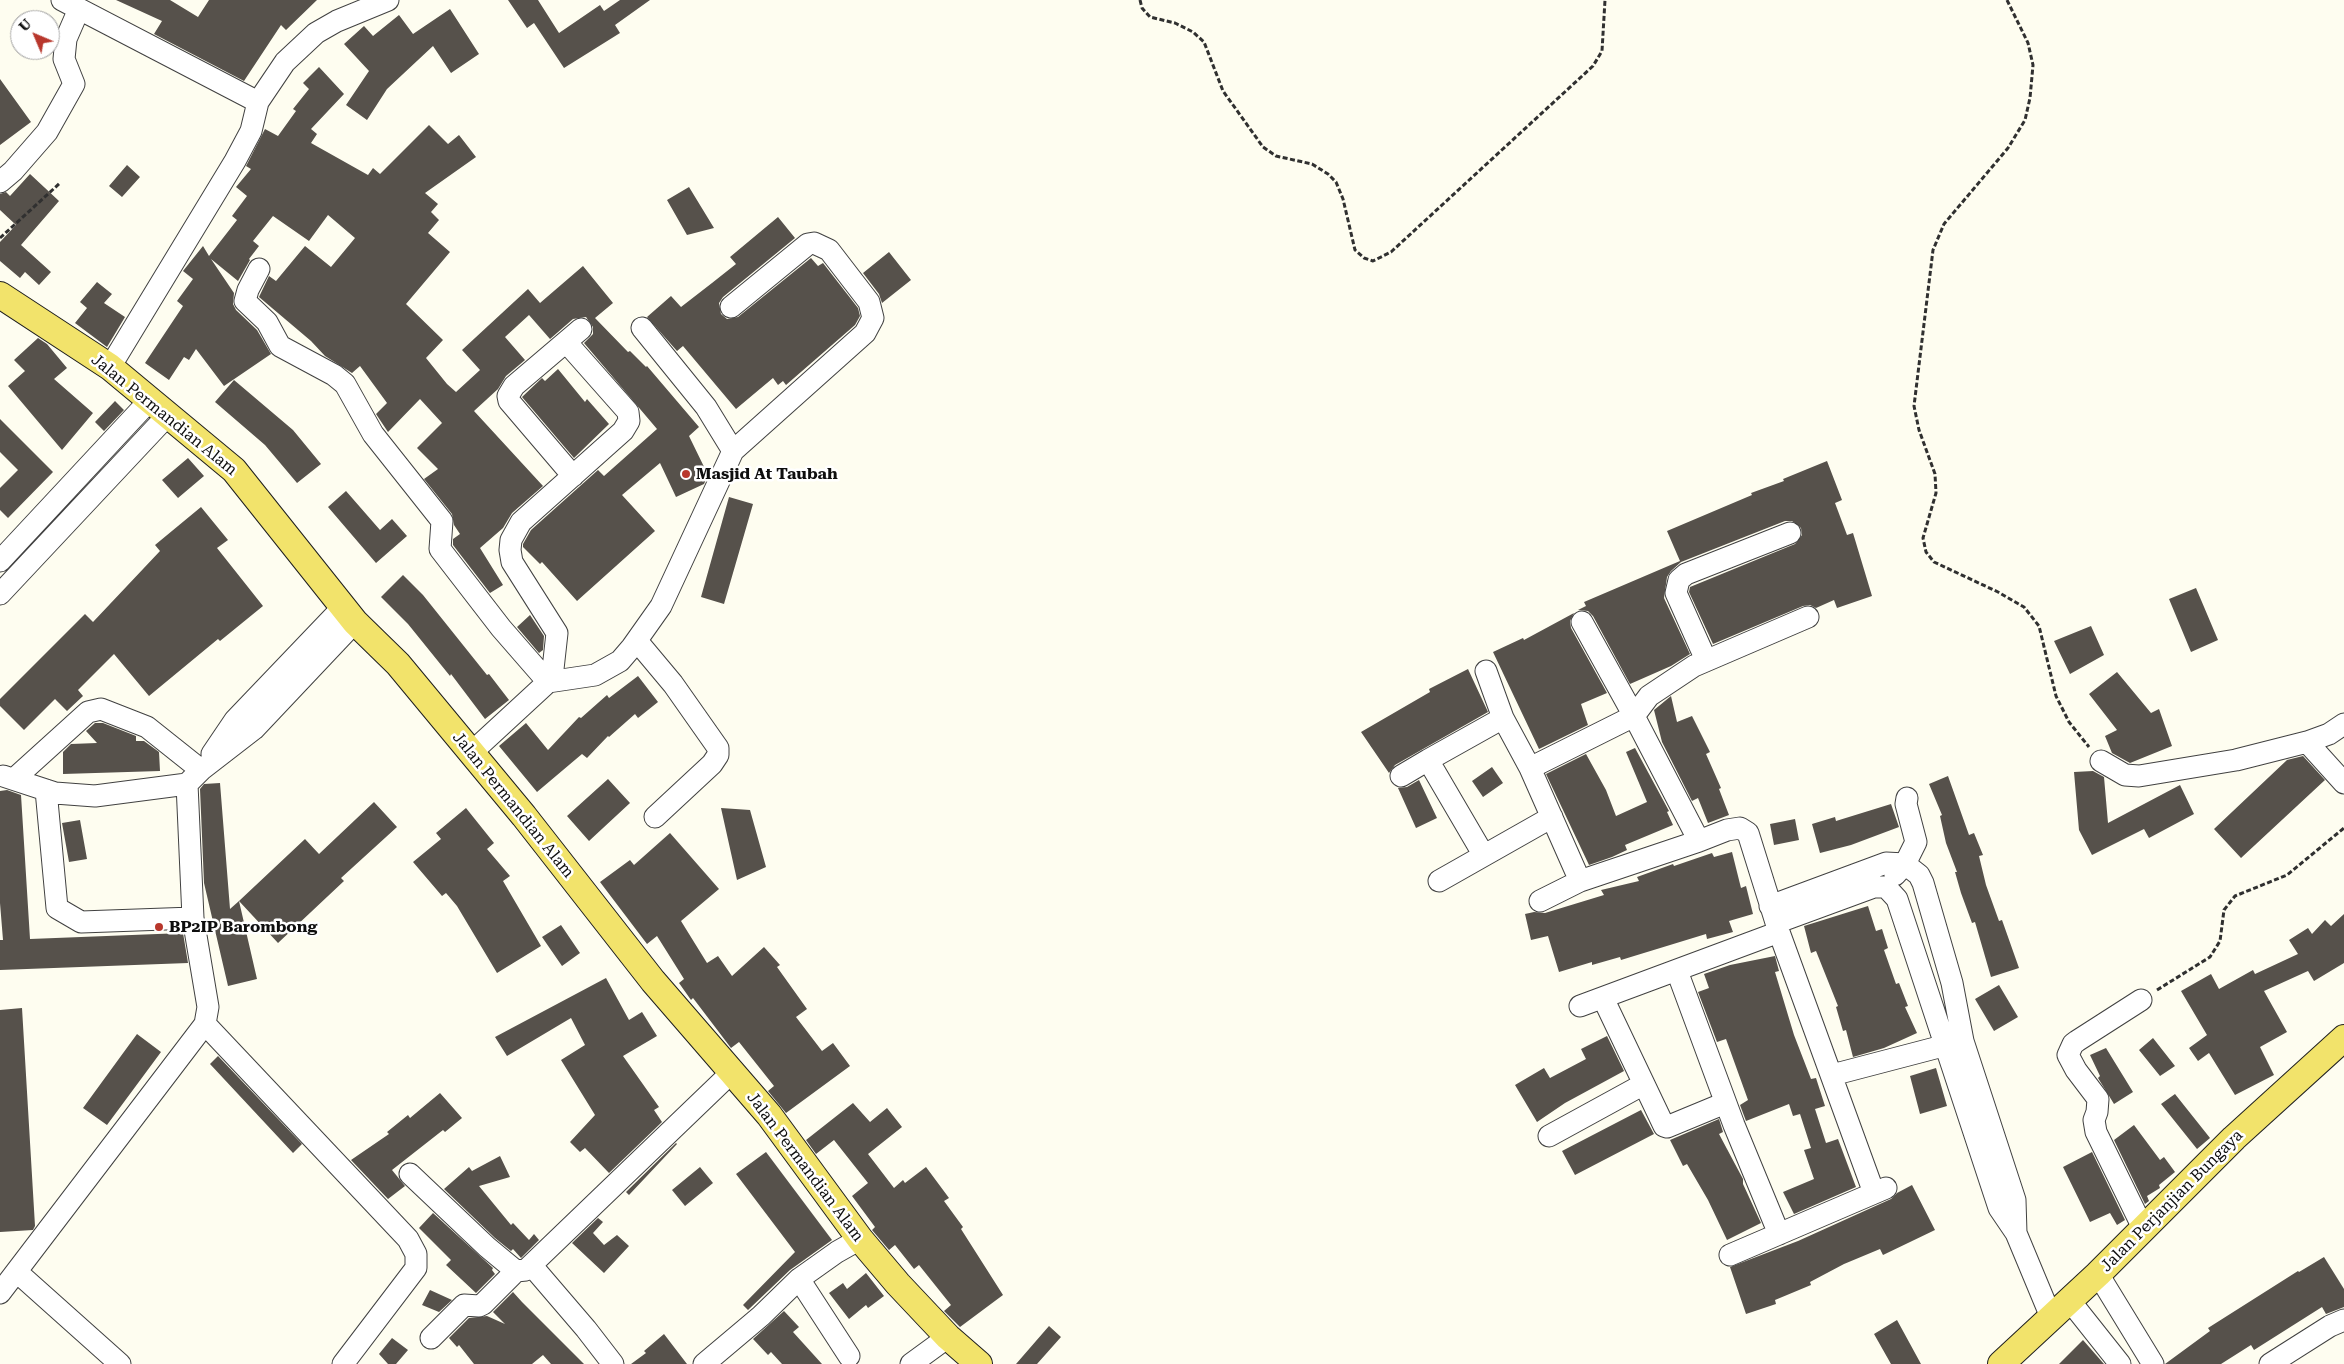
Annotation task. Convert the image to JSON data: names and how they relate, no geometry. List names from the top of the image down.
{
  "streets": {
    "main road": ["Jalan Permandian Alam", "Jalan Perjanjian Bungaya"]
  },
  "places": ["Masjid At Taubah", "BP2IP Barombong"],
  "north": "top left"
}
